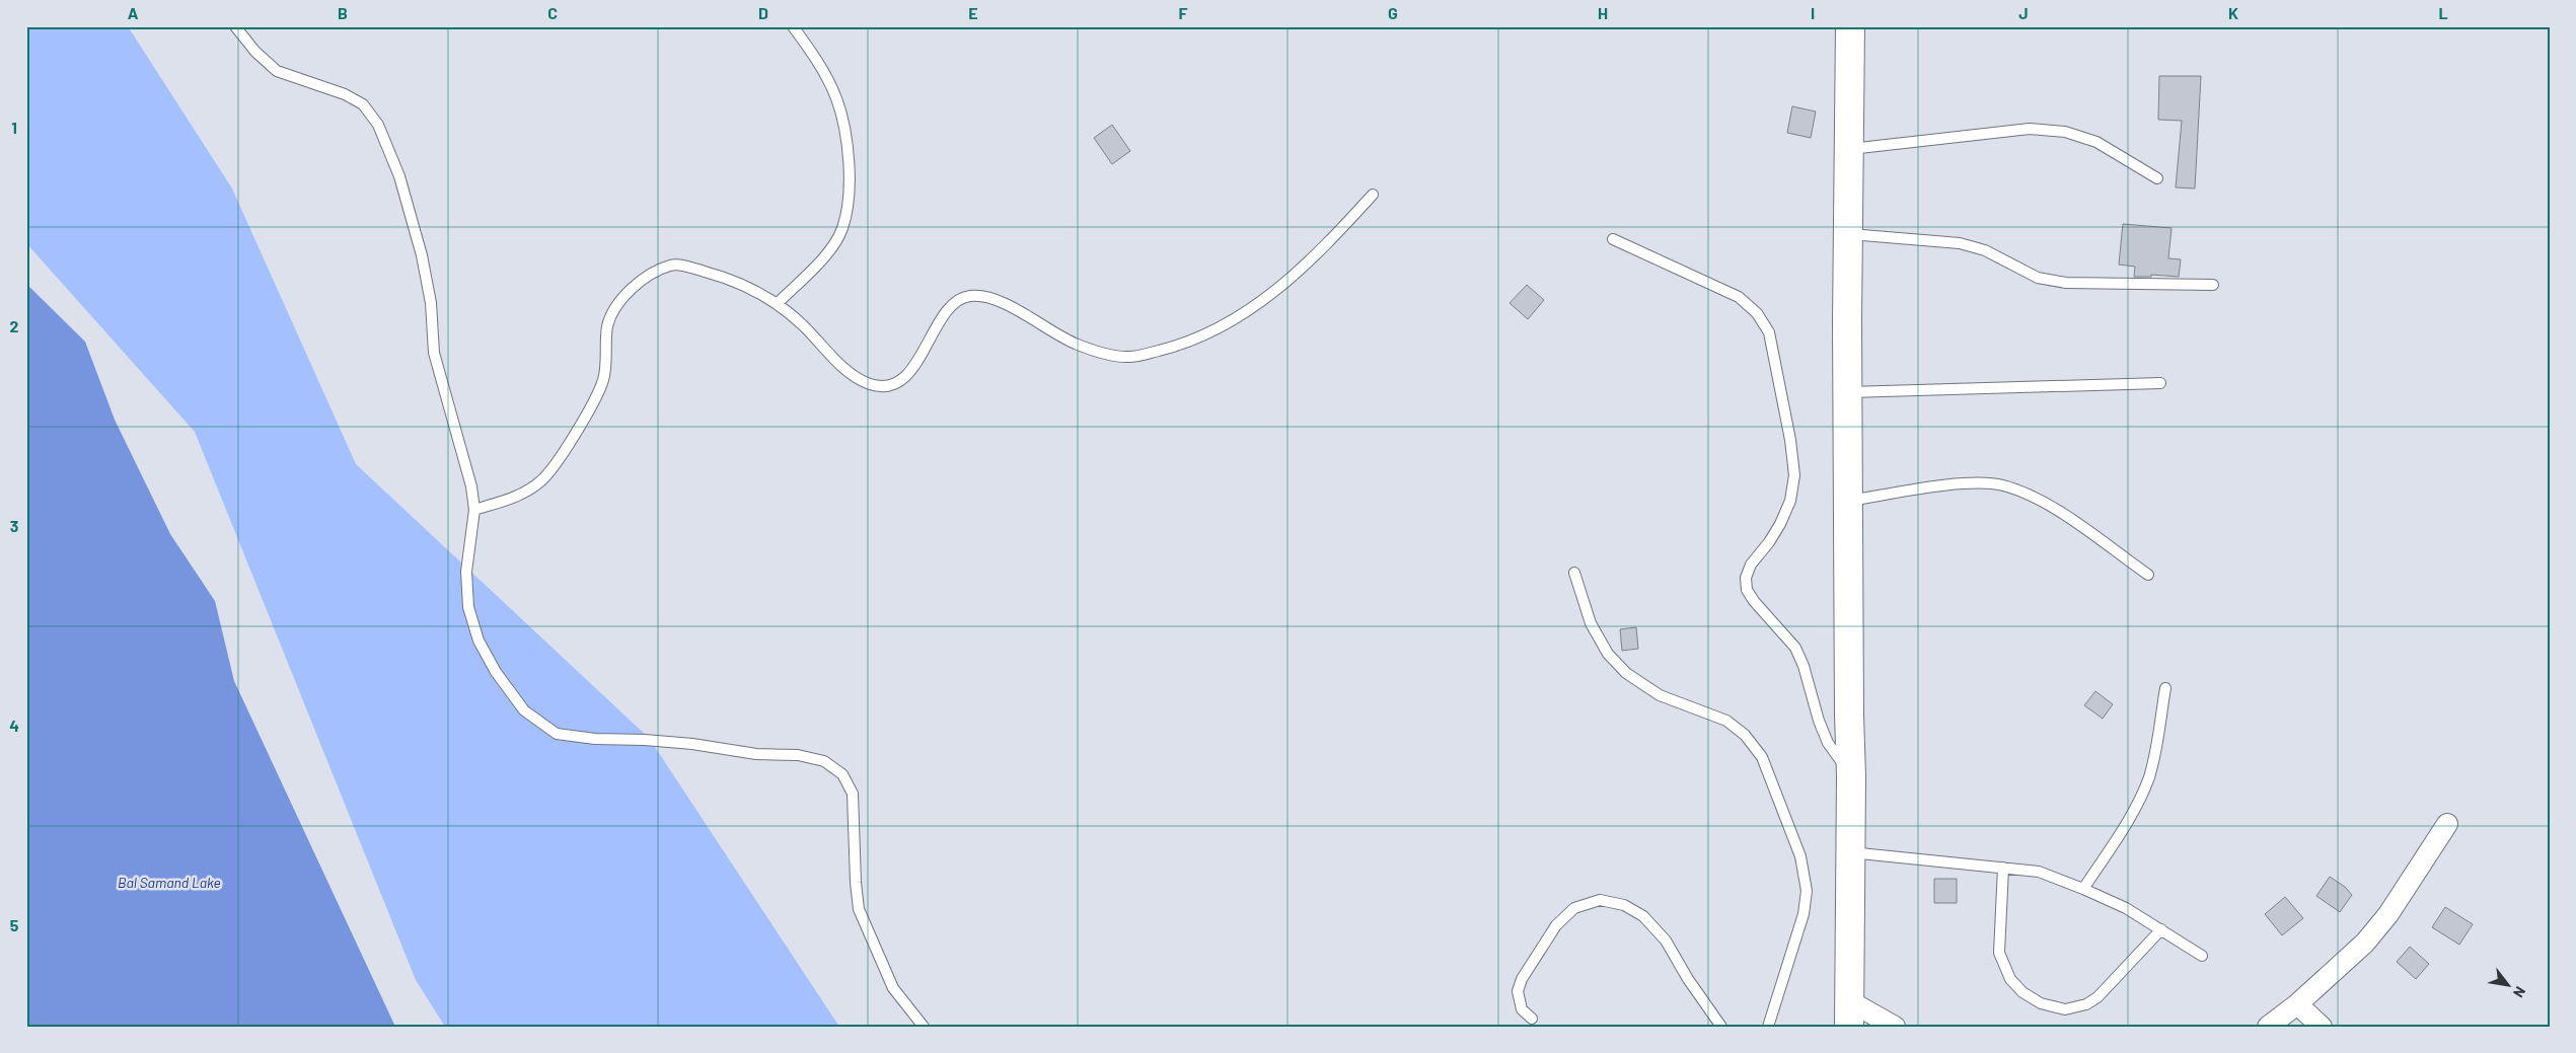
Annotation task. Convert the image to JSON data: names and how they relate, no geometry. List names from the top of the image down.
{
  "water": ["Bal Samand Lake"],
  "north": "bottom right",
  "grid": {
    "columns": [
      "A",
      "B",
      "C",
      "D",
      "E",
      "F",
      "G",
      "H",
      "I",
      "J",
      "K",
      "L"
    ],
    "rows": [
      "1",
      "2",
      "3",
      "4",
      "5"
    ]
  }
}
